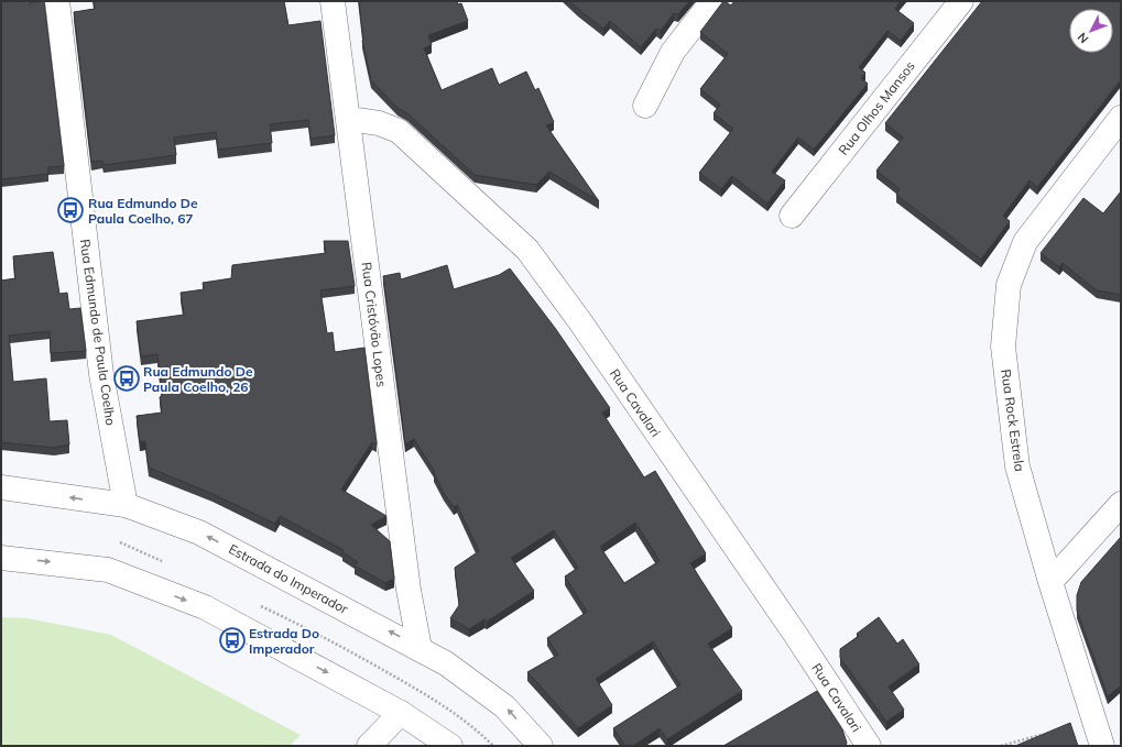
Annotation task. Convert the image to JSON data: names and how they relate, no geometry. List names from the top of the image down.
{
  "streets": {
    "street": [
      "Rua Olhos Mansos",
      "Rua Cristóvão Lopes",
      "Rua Edmundo de Paula Coelho",
      "Rua Cavalari",
      "Rua Rock Estrela",
      "Estrada do Imperador"
    ]
  },
  "crossings": [
    ["Rua Cristóvão Lopes", "Rua Cavalari"],
    ["Rua Cristóvão Lopes", "Estrada do Imperador"],
    ["Rua Edmundo de Paula Coelho", "Estrada do Imperador"]
  ],
  "places": {
    "bus stop": ["Rua Edmundo De Paula Coelho, 67", "Rua Edmundo De Paula Coelho, 26", "Estrada Do Imperador"]
  },
  "north": "bottom left"
}
